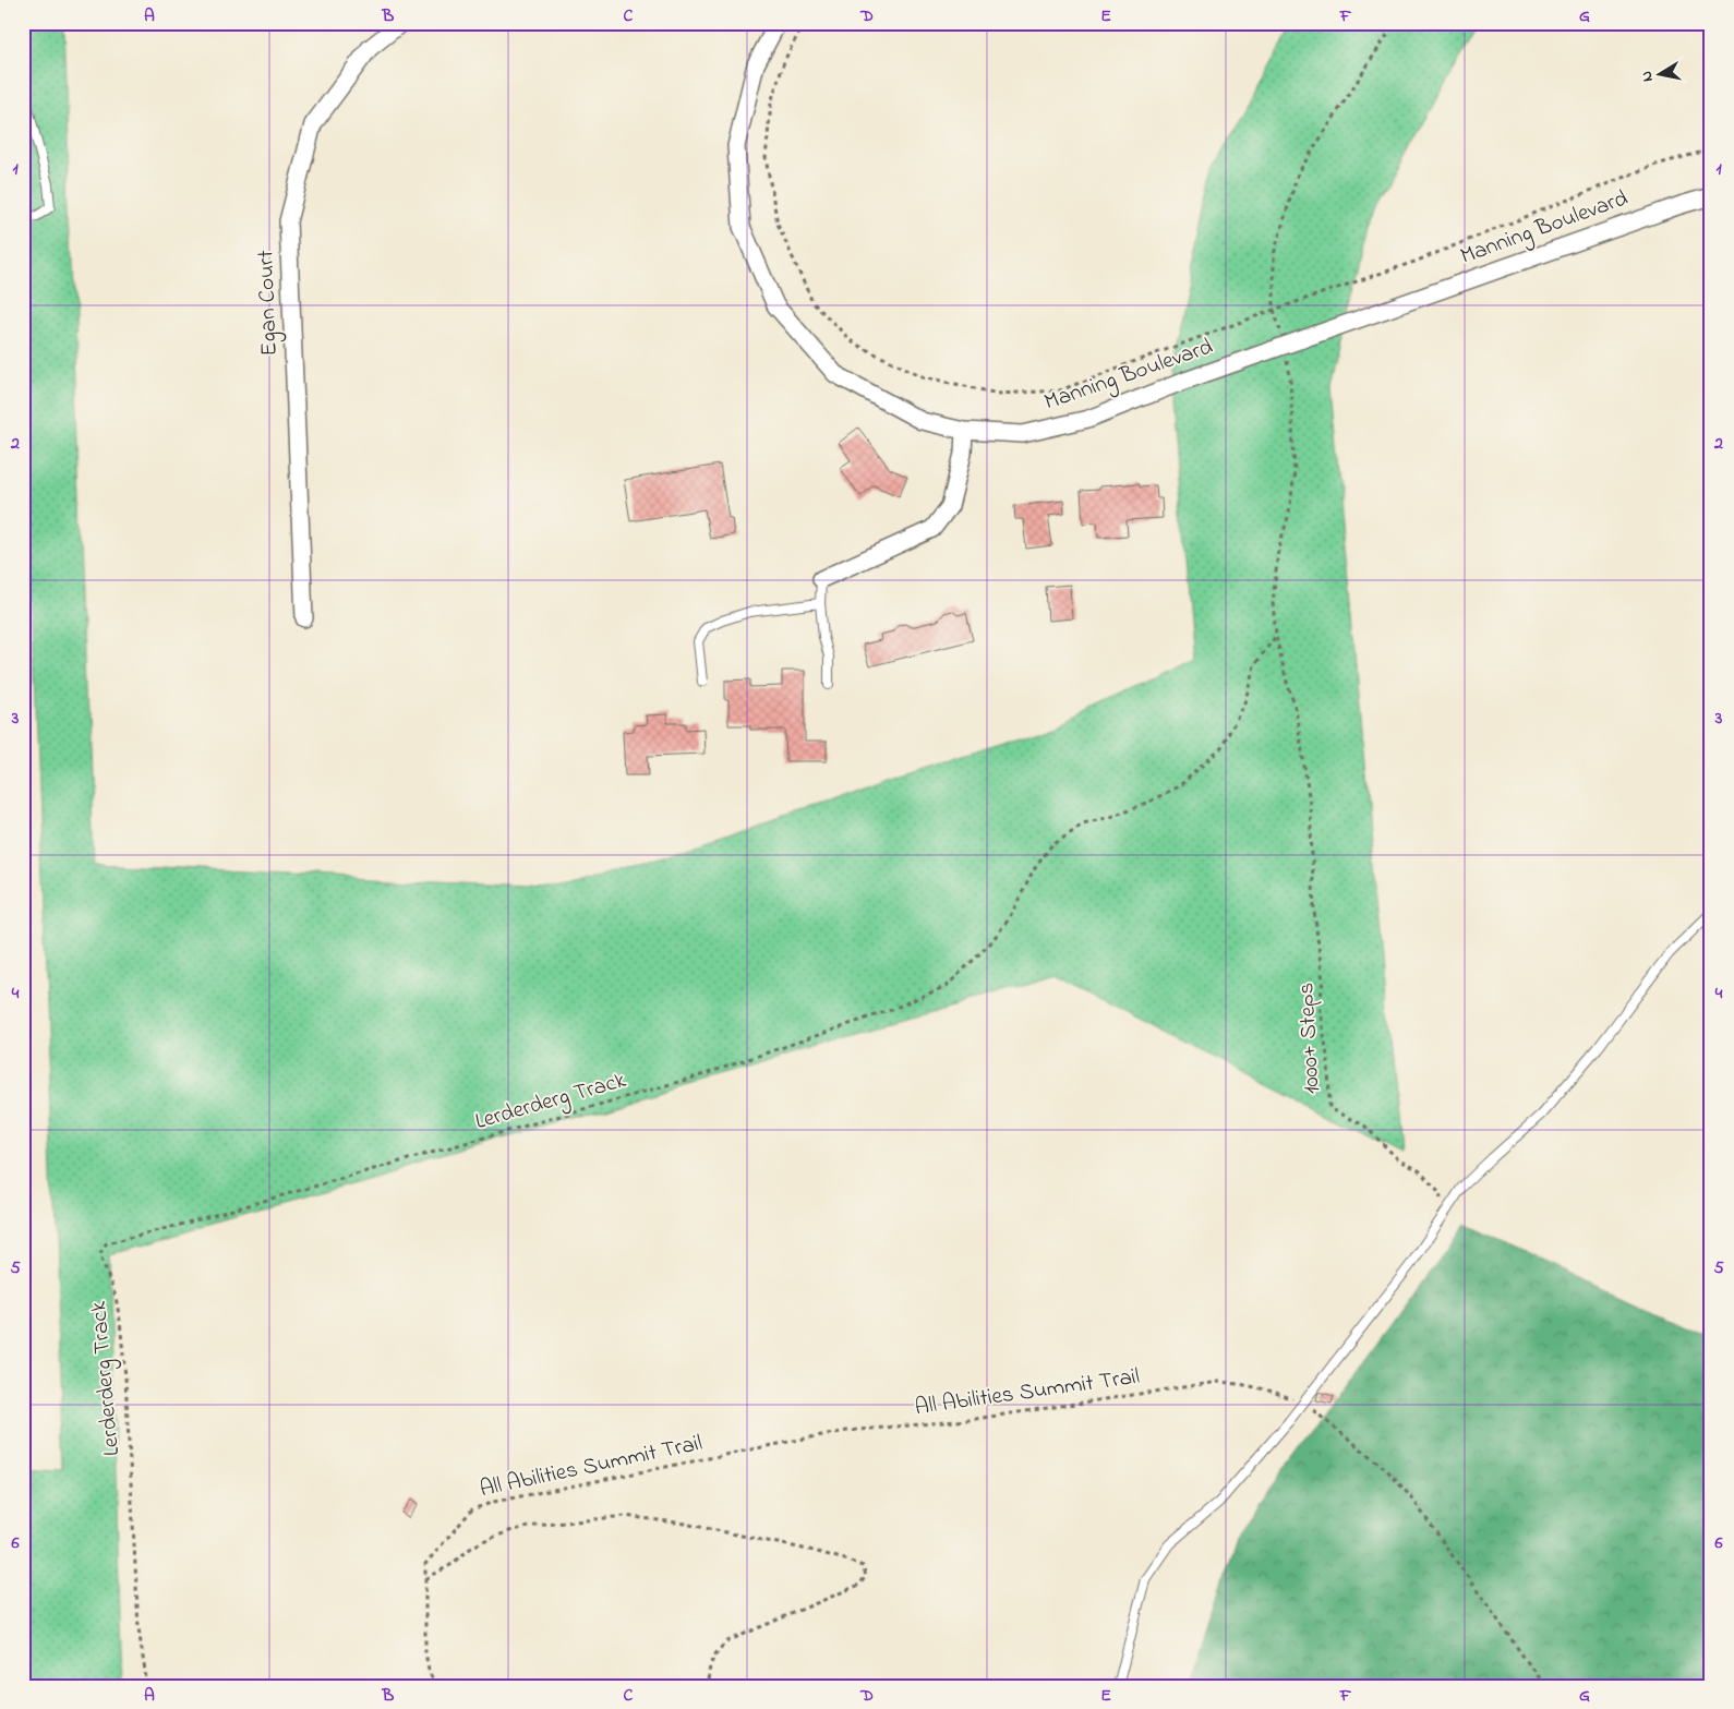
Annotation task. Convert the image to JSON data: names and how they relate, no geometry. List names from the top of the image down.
{
  "streets": {
    "street": ["Manning Boulevard", "Egan Court"],
    "path": ["1000+ Steps", "Lerderderg Track", "All Abilities Summit Trail"]
  },
  "crossings": [
    ["1000+ Steps", "Lerderderg Track"]
  ],
  "north": "left",
  "grid": {
    "columns": [
      "A",
      "B",
      "C",
      "D",
      "E",
      "F",
      "G"
    ],
    "rows": [
      "1",
      "2",
      "3",
      "4",
      "5",
      "6"
    ]
  }
}
